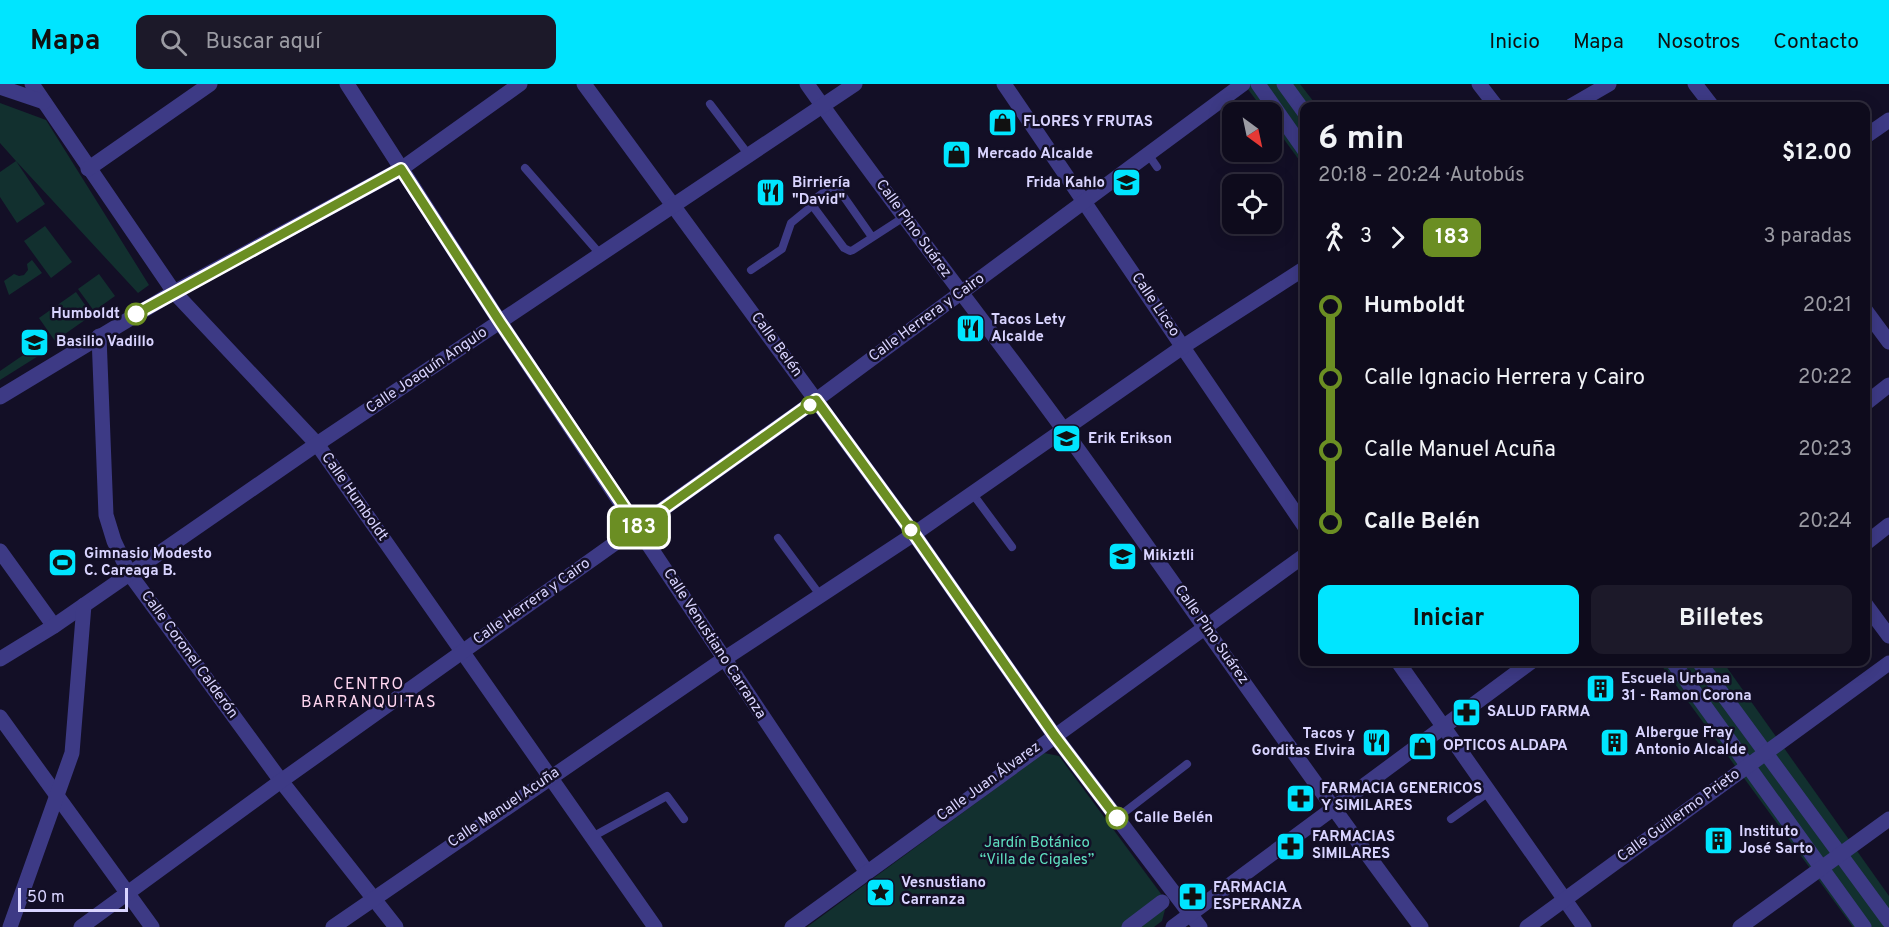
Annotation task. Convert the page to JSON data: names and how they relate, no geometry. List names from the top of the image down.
{
  "streets": {
    "street": [
      "Calle Pino Suárez",
      "Calle Liceo",
      "Calle Herrera y Cairo",
      "Calle Belén",
      "Calle Joaquín Angulo",
      "Calle Humboldt",
      "Calle Venustiano Carranza",
      "Calle Coronel Calderón",
      "Calle Juan Álvarez",
      "Calle Manuel Acuña",
      "Calle Guillermo Prieto"
    ]
  },
  "crossings": [
    ["Calle Pino Suárez", "Calle Herrera y Cairo"],
    ["Calle Pino Suárez", "Calle Joaquín Angulo"],
    ["Calle Pino Suárez", "Calle Juan Álvarez"],
    ["Calle Pino Suárez", "Calle Manuel Acuña"],
    ["Calle Liceo", "Calle Herrera y Cairo"],
    ["Calle Liceo", "Calle Manuel Acuña"],
    ["Calle Herrera y Cairo", "Calle Belén"],
    ["Calle Herrera y Cairo", "Calle Humboldt"],
    ["Calle Herrera y Cairo", "Calle Venustiano Carranza"],
    ["Calle Herrera y Cairo", "Calle Coronel Calderón"],
    ["Calle Belén", "Calle Joaquín Angulo"],
    ["Calle Belén", "Calle Juan Álvarez"],
    ["Calle Belén", "Calle Manuel Acuña"],
    ["Calle Joaquín Angulo", "Calle Humboldt"],
    ["Calle Joaquín Angulo", "Calle Venustiano Carranza"],
    ["Calle Joaquín Angulo", "Calle Coronel Calderón"],
    ["Calle Humboldt", "Calle Manuel Acuña"],
    ["Calle Venustiano Carranza", "Calle Juan Álvarez"],
    ["Calle Venustiano Carranza", "Calle Manuel Acuña"],
    ["Calle Coronel Calderón", "Calle Manuel Acuña"]
  ],
  "districts": ["CENTRO BARRANQUITAS"],
  "parks": ["Jardín Botánico “Villa de Cigales”"],
  "places": {
    "shop": ["FLORES Y FRUTAS", "Mercado Alcalde", "OPTICOS ALDAPA"],
    "school or university": [
      "Frida Kahlo",
      "Basilio Vadillo",
      "Erik Erikson",
      "Mikiztli"
    ],
    "restaurant": ["Birriería \"David\"", "Tacos Lety Alcalde", "Tacos y Gorditas Elvira"],
    "other": ["Humboldt", "Calle Belén"],
    "sports": ["Gimnasio Modesto C. Careaga B."],
    "building": ["Escuela Urbana 31 - Ramon Corona", "Albergue Fray Antonio Alcalde", "Instituto José Sarto"],
    "pharmacy": [
      "SALUD FARMA",
      "FARMACIA GENERICOS Y SIMILARES",
      "FARMACIAS SIMILARES",
      "FARMACIA ESPERANZA"
    ],
    "place": ["Vesnustiano Carranza"]
  },
  "lines": ["bus line 183"],
  "scale_bar": "50 m",
  "north": "bottom right",
  "page": {
    "header": "Mapa",
    "search": "Buscar aquí",
    "nav": [
      "Inicio",
      "Mapa",
      "Nosotros",
      "Contacto"
    ],
    "on_map": "183",
    "heading": ["6 min", "20:18 – 20:24 · Autobús", "$12.00"],
    "legs": ["3", "183", "3 paradas"],
    "list": [
      {
        "name": "Humboldt",
        "value": "20:21"
      },
      {
        "name": "Calle Ignacio Herrera y Cairo",
        "value": "20:22"
      },
      {
        "name": "Calle Manuel Acuña",
        "value": "20:23"
      },
      {
        "name": "Calle Belén",
        "value": "20:24"
      }
    ],
    "buttons": ["Iniciar", "Billetes"],
    "scale": "50 m"
  }
}
